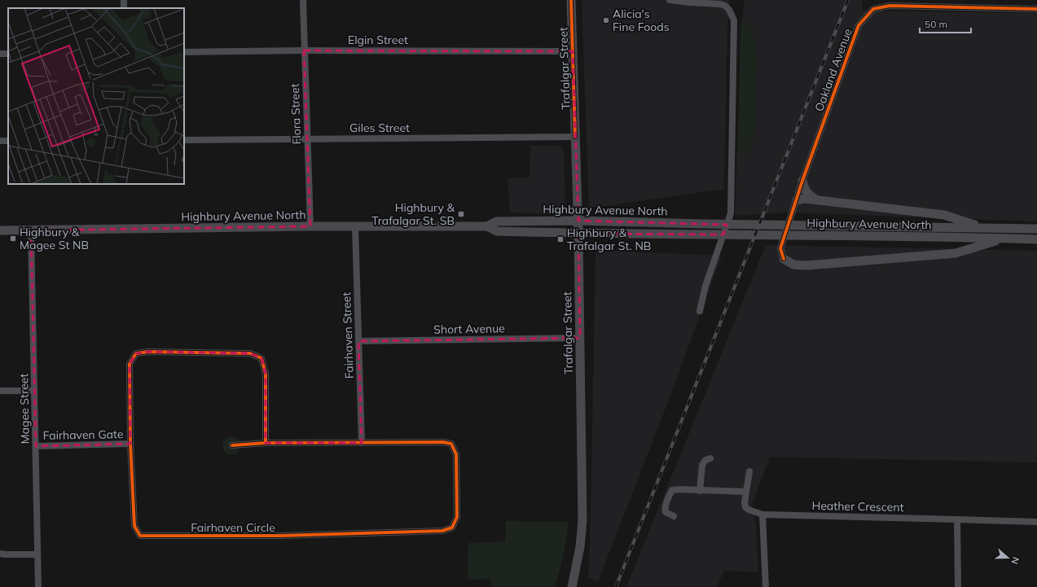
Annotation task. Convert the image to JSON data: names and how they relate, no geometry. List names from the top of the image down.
{
  "streets": {
    "main road": ["Trafalgar Street", "Highbury Avenue North"],
    "street": [
      "Elgin Street",
      "Oakland Avenue",
      "Flora Street",
      "Giles Street",
      "Short Avenue",
      "Fairhaven Street",
      "Magee Street",
      "Fairhaven Gate",
      "Heather Crescent",
      "Fairhaven Circle"
    ]
  },
  "crossings": [
    ["Elgin Street", "Trafalgar Street"],
    ["Elgin Street", "Flora Street"],
    ["Trafalgar Street", "Giles Street"],
    ["Trafalgar Street", "Highbury Avenue North"],
    ["Trafalgar Street", "Short Avenue"],
    ["Flora Street", "Giles Street"],
    ["Flora Street", "Highbury Avenue North"],
    ["Highbury Avenue North", "Fairhaven Street"],
    ["Highbury Avenue North", "Magee Street"],
    ["Short Avenue", "Fairhaven Street"],
    ["Fairhaven Street", "Fairhaven Circle"],
    ["Magee Street", "Fairhaven Gate"],
    ["Fairhaven Gate", "Fairhaven Circle"]
  ],
  "places": {
    "other": ["Alicia's Fine Foods"],
    "transit": ["Highbury & Trafalgar St. SB", "Highbury & Magee St NB", "Highbury & Trafalgar St. NB"]
  },
  "scale_bar": "50 m",
  "north": "right"
}
